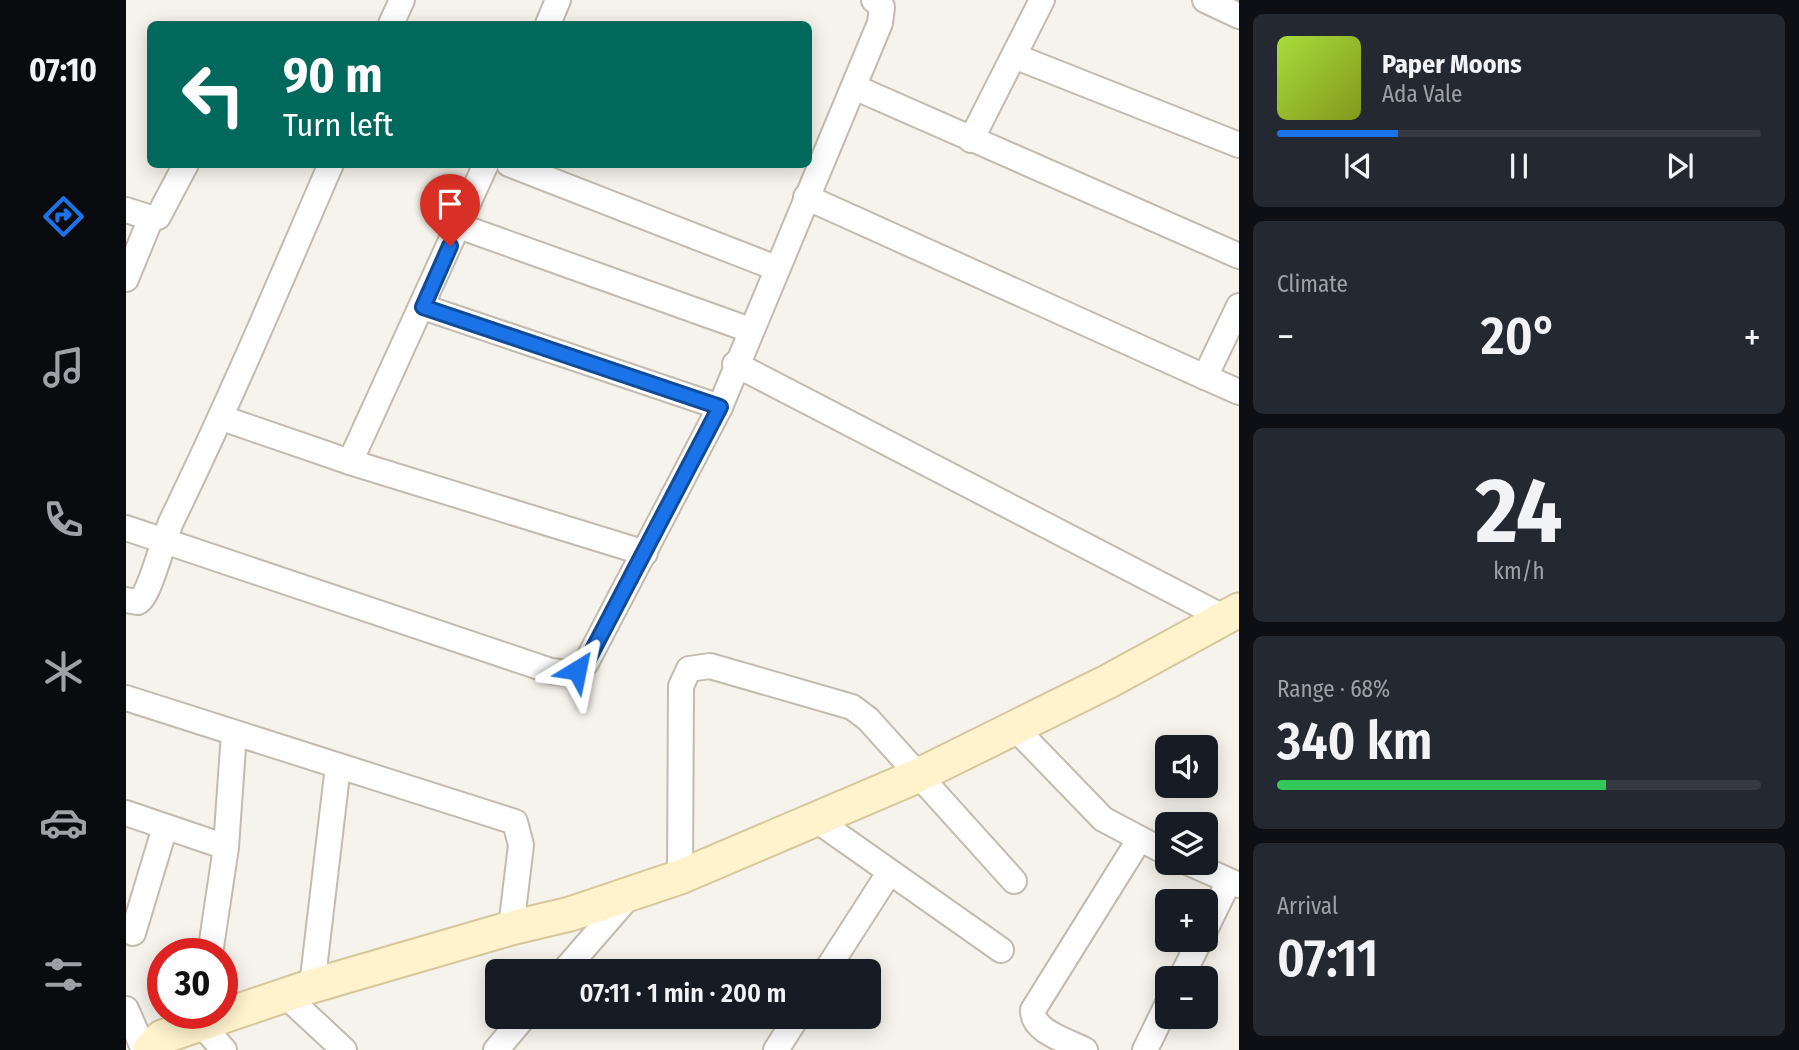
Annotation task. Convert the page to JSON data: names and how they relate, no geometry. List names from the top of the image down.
{
  "page": {
    "tabs": "07:10",
    "turn": ["90 m", "Turn left"],
    "song": ["Paper Moons", "Ada Vale"],
    "tile": [
      "Climate",
      ["24", "km/h"],
      ["Range · 68%", "340 km"],
      ["Arrival", "07:11"]
    ],
    "heat": ["−", "20°", "+"],
    "map_buttons": ["+", "−"],
    "limit": "30",
    "trip": "07:11 · 1 min · 200 m"
  }
}
